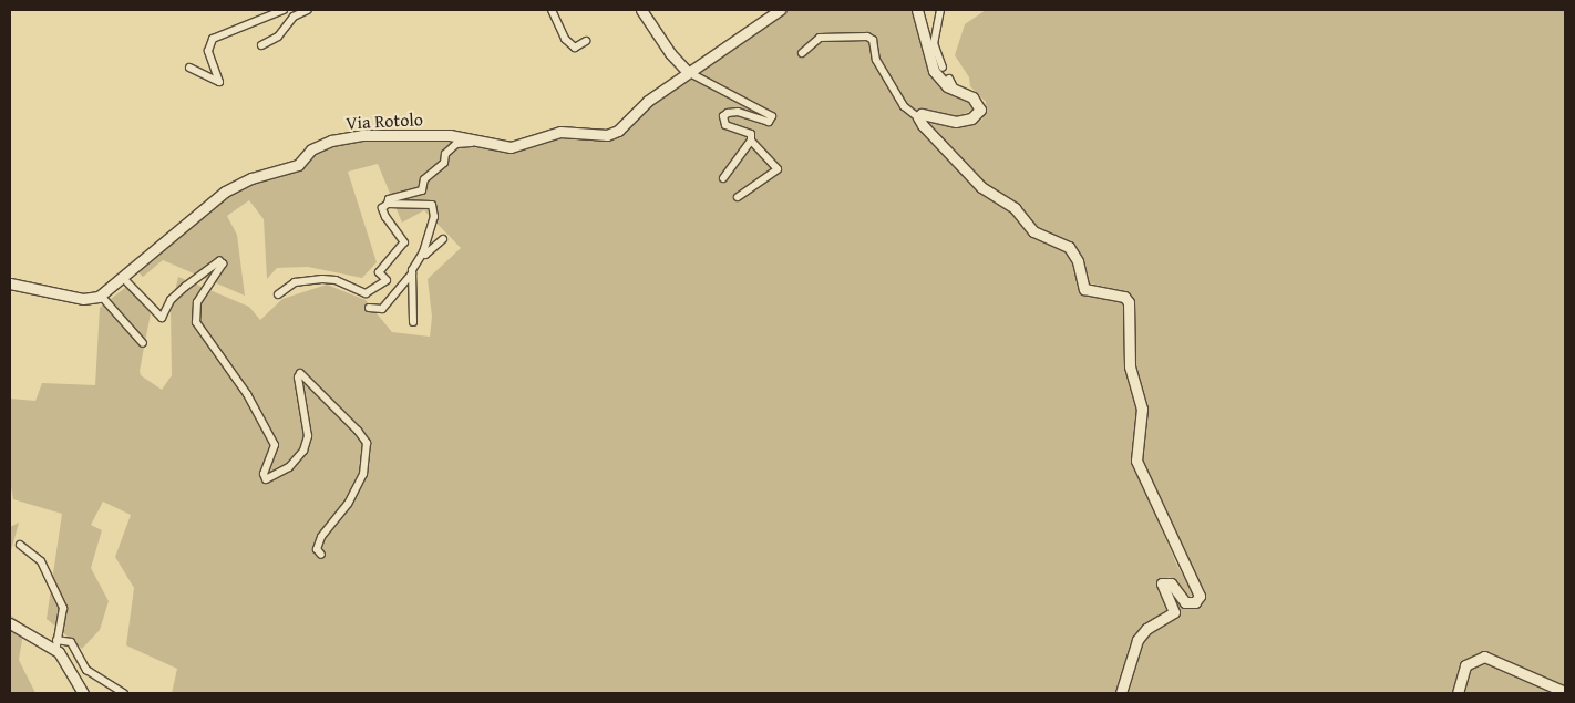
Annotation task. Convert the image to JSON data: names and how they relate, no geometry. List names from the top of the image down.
{
  "streets": {
    "street": ["Via Rotolo"]
  }
}
